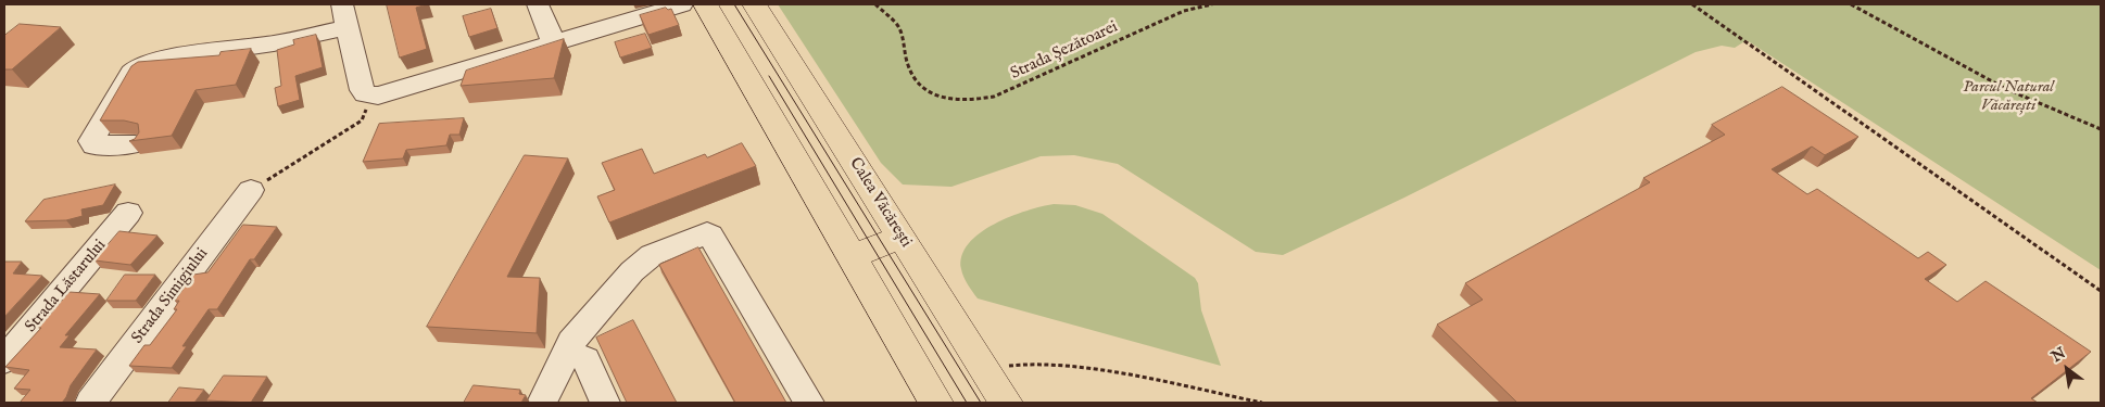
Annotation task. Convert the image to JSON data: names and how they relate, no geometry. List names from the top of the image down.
{
  "streets": {
    "main road": ["Calea Văcărești"],
    "street": ["Strada Lăstarului", "Strada Simigiului"],
    "path": ["Strada Șezătoarei"]
  },
  "parks": ["Parcul Natural Văcărești"],
  "north": "top left"
}
